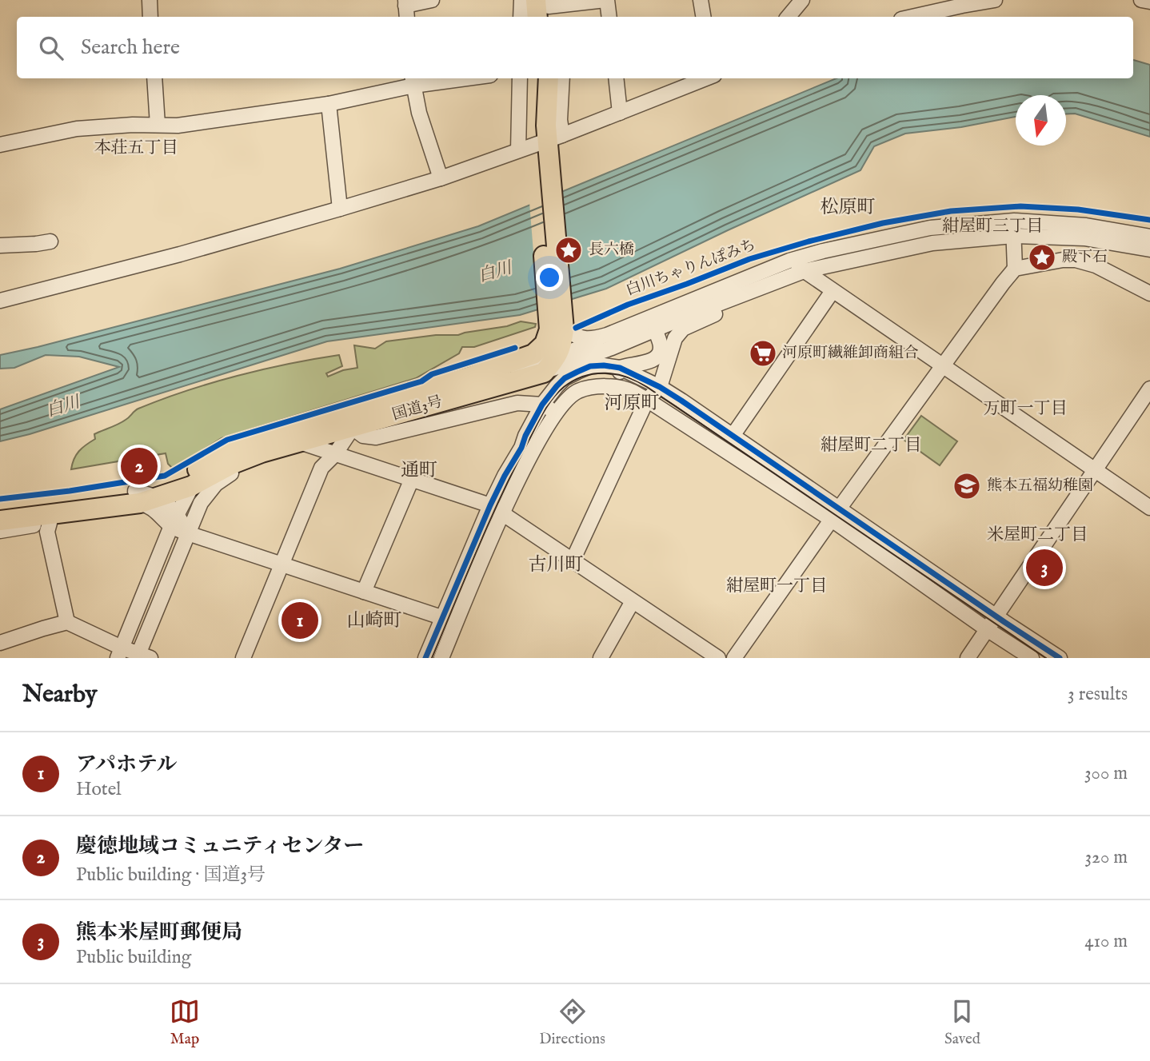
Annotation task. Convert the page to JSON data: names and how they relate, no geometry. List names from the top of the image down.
{
  "streets": {
    "highway": ["国道3号"],
    "cycle path": ["白川ちゃりんぽみち"]
  },
  "districts": [
    "本荘五丁目",
    "松原町",
    "紺屋町三丁目",
    "河原町",
    "万町一丁目",
    "紺屋町二丁目",
    "通町",
    "米屋町二丁目",
    "古川町",
    "紺屋町一丁目",
    "山崎町"
  ],
  "water": ["白川"],
  "places": {
    "place": ["長六橋", "殿下石"],
    "supermarket": ["河原町繊維卸商組合"],
    "school or university": ["熊本五福幼稚園"]
  },
  "north": "bottom",
  "page": {
    "search": "Search here",
    "pins": ["2", "3", "1"],
    "heading": ["Nearby", "3 results"],
    "list": [
      {
        "mark": "1",
        "name": "アパホテル",
        "note": "Hotel",
        "value": "300 m"
      },
      {
        "mark": "2",
        "name": "慶徳地域コミュニティセンター",
        "note": "Public building · 国道3号",
        "value": "320 m"
      },
      {
        "mark": "3",
        "name": "熊本米屋町郵便局",
        "note": "Public building",
        "value": "410 m"
      }
    ],
    "nav": ["Map", "Directions", "Saved"]
  }
}
